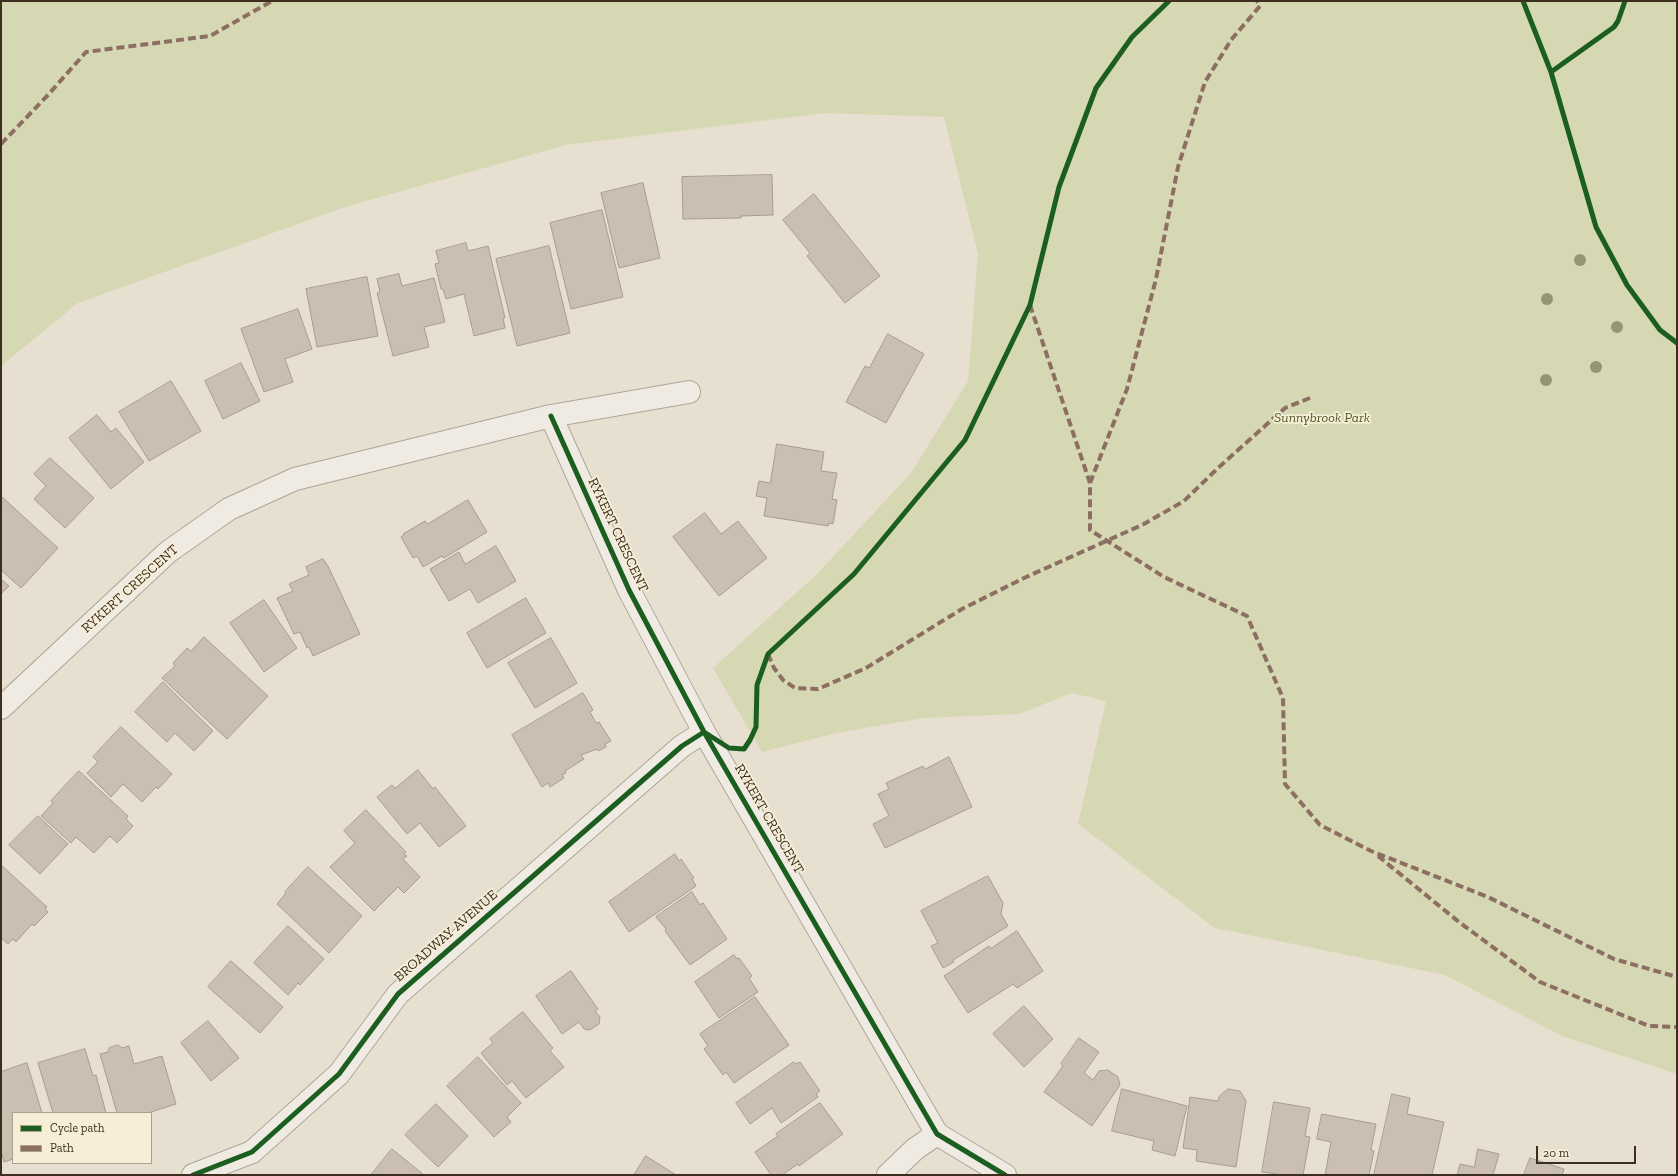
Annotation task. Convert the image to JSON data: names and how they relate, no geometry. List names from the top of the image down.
{
  "streets": {
    "street": ["RYKERT CRESCENT", "BROADWAY AVENUE"]
  },
  "crossings": [
    ["RYKERT CRESCENT", "BROADWAY AVENUE"]
  ],
  "parks": ["Sunnybrook Park"],
  "legend": ["Cycle path", "Path"],
  "scale_bar": "20 m"
}
